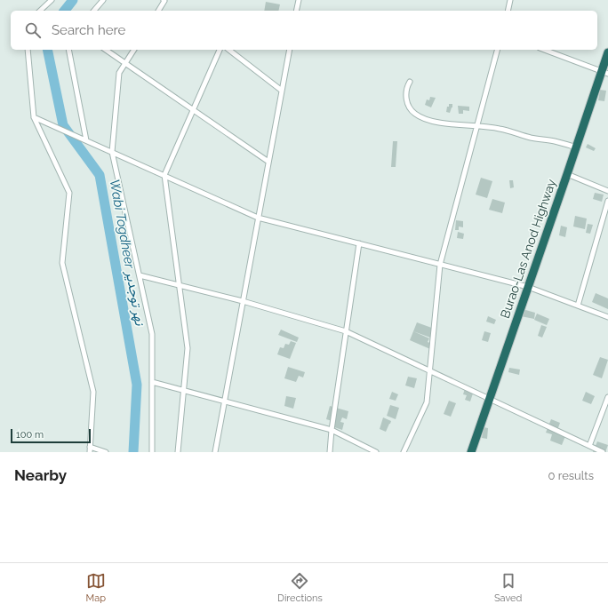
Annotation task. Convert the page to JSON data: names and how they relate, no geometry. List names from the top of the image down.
{
  "streets": {
    "highway": ["Burao-Las Anod Highway"]
  },
  "water": ["Wabi Togdheer نهر توجدير"],
  "scale_bar": "100 m",
  "page": {
    "search": "Search here",
    "scale": "100 m",
    "heading": ["Nearby", "0 results"],
    "nav": ["Map", "Directions", "Saved"]
  }
}
